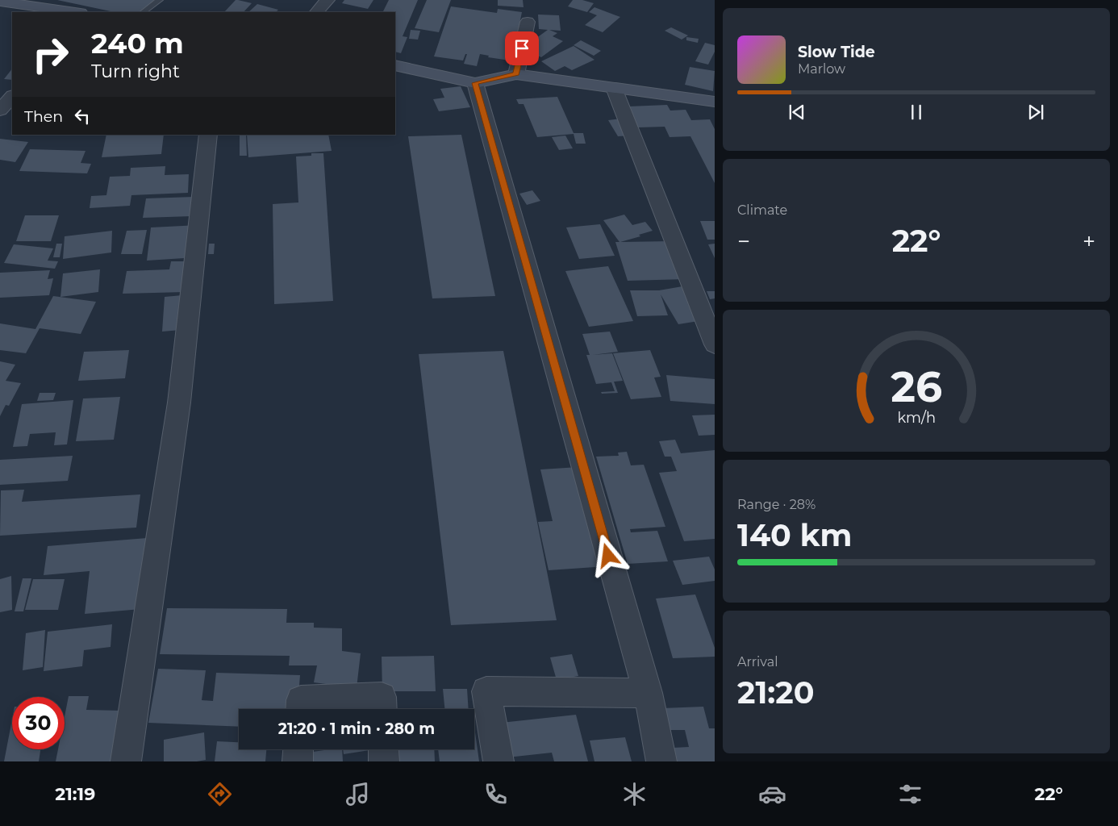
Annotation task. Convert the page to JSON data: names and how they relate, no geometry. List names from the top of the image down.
{
  "page": {
    "turn": ["240 m", "Turn right"],
    "song": ["Slow Tide", "Marlow"],
    "then": "Then",
    "tile": [
      "Climate",
      ["Range · 28%", "140 km"],
      ["Arrival", "21:20"]
    ],
    "heat": ["−", "22°", "+"],
    "limit": "30",
    "trip": "21:20 · 1 min · 280 m",
    "tabs": ["21:19", "22°"],
    "gauge": ["26", "km/h"]
  }
}
